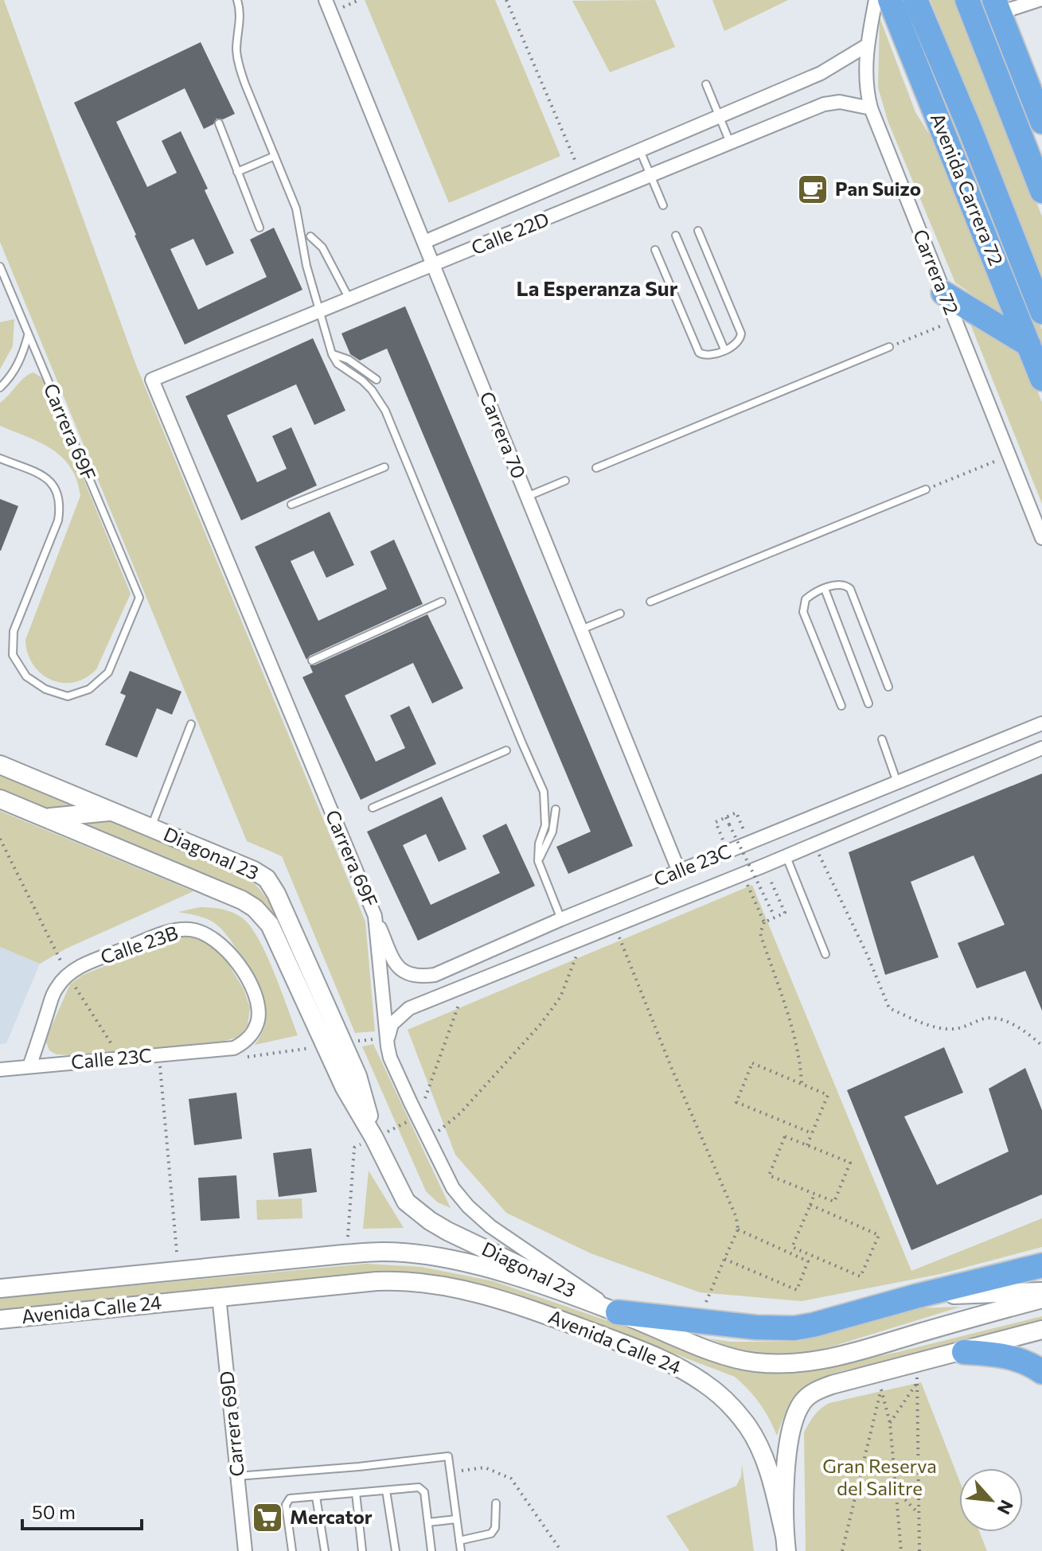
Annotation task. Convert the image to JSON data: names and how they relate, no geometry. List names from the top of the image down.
{
  "streets": {
    "highway": ["Avenida Carrera 72"],
    "main road": ["Diagonal 23", "Avenida Calle 24"],
    "street": [
      "Calle 22D",
      "Carrera 72",
      "Carrera 69F",
      "Carrera 70",
      "Calle 23C",
      "Calle 23B",
      "Carrera 69D"
    ]
  },
  "crossings": [
    ["Calle 22D", "Carrera 72"],
    ["Calle 22D", "Carrera 69F"],
    ["Calle 22D", "Carrera 70"],
    ["Carrera 69F", "Diagonal 23"],
    ["Carrera 69F", "Calle 23C"],
    ["Carrera 69F", "Avenida Calle 24"],
    ["Carrera 70", "Calle 23C"],
    ["Diagonal 23", "Avenida Calle 24"],
    ["Calle 23C", "Calle 23B"],
    ["Avenida Calle 24", "Carrera 69D"]
  ],
  "districts": ["La Esperanza Sur"],
  "parks": ["Gran Reserva del Salitre"],
  "places": {
    "cafe": ["Pan Suizo"],
    "supermarket": ["Mercator"]
  },
  "scale_bar": "50 m",
  "north": "bottom right"
}
